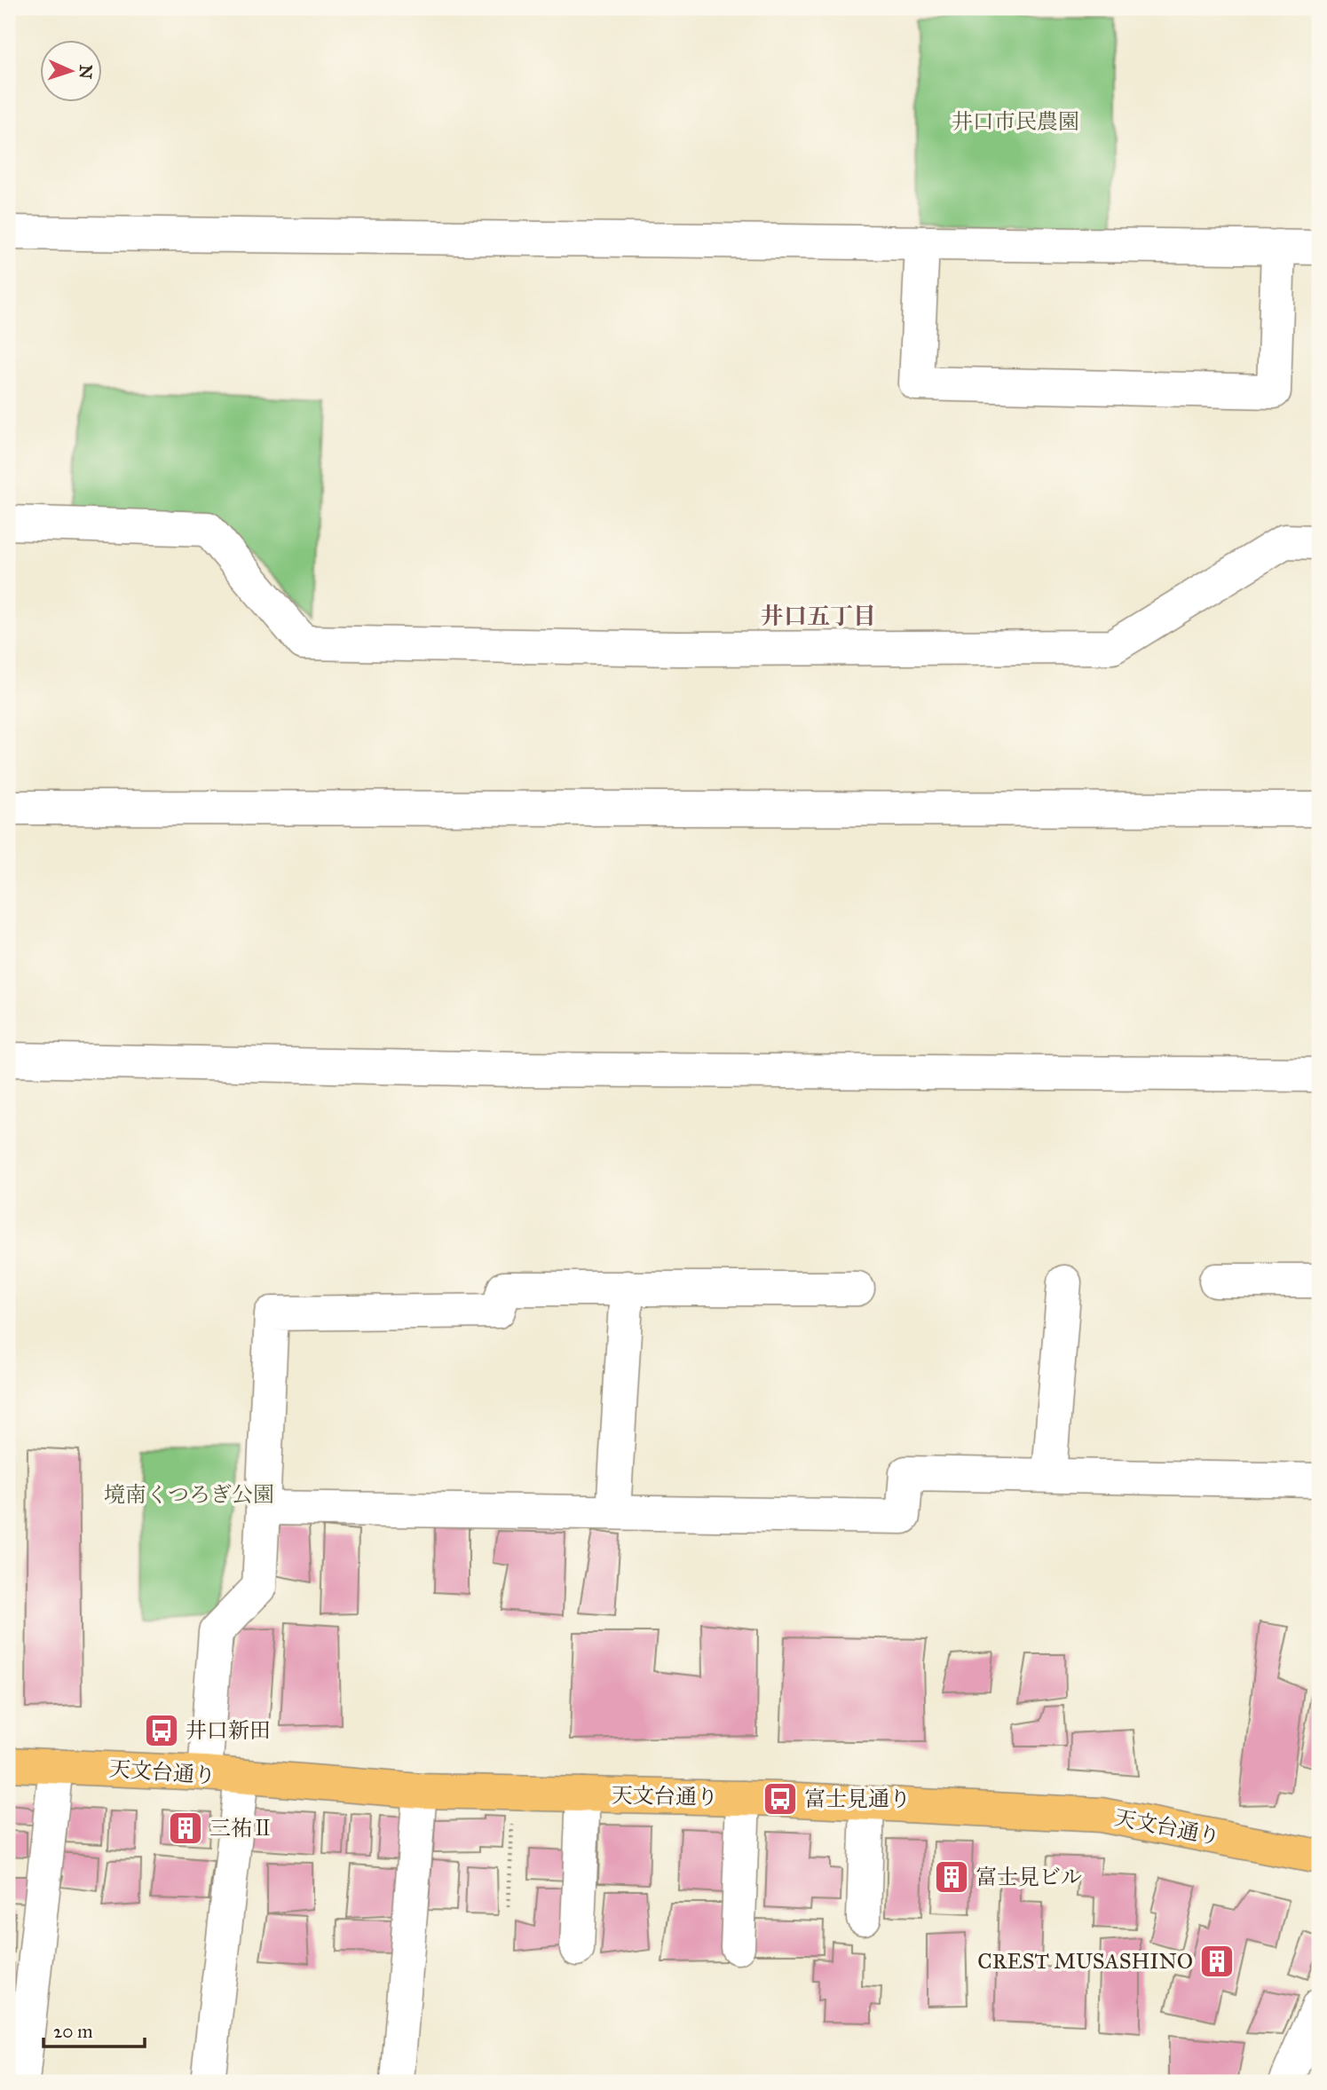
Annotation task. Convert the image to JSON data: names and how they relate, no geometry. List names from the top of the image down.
{
  "streets": {
    "main road": ["天文台通り"]
  },
  "districts": ["井口五丁目"],
  "parks": ["井口市民農園", "境南くつろぎ公園"],
  "places": {
    "bus stop": ["井口新田", "富士見通り"],
    "building": ["三祐Ⅱ", "富士見ビル", "CREST MUSASHINO"]
  },
  "scale_bar": "20 m",
  "north": "right"
}
